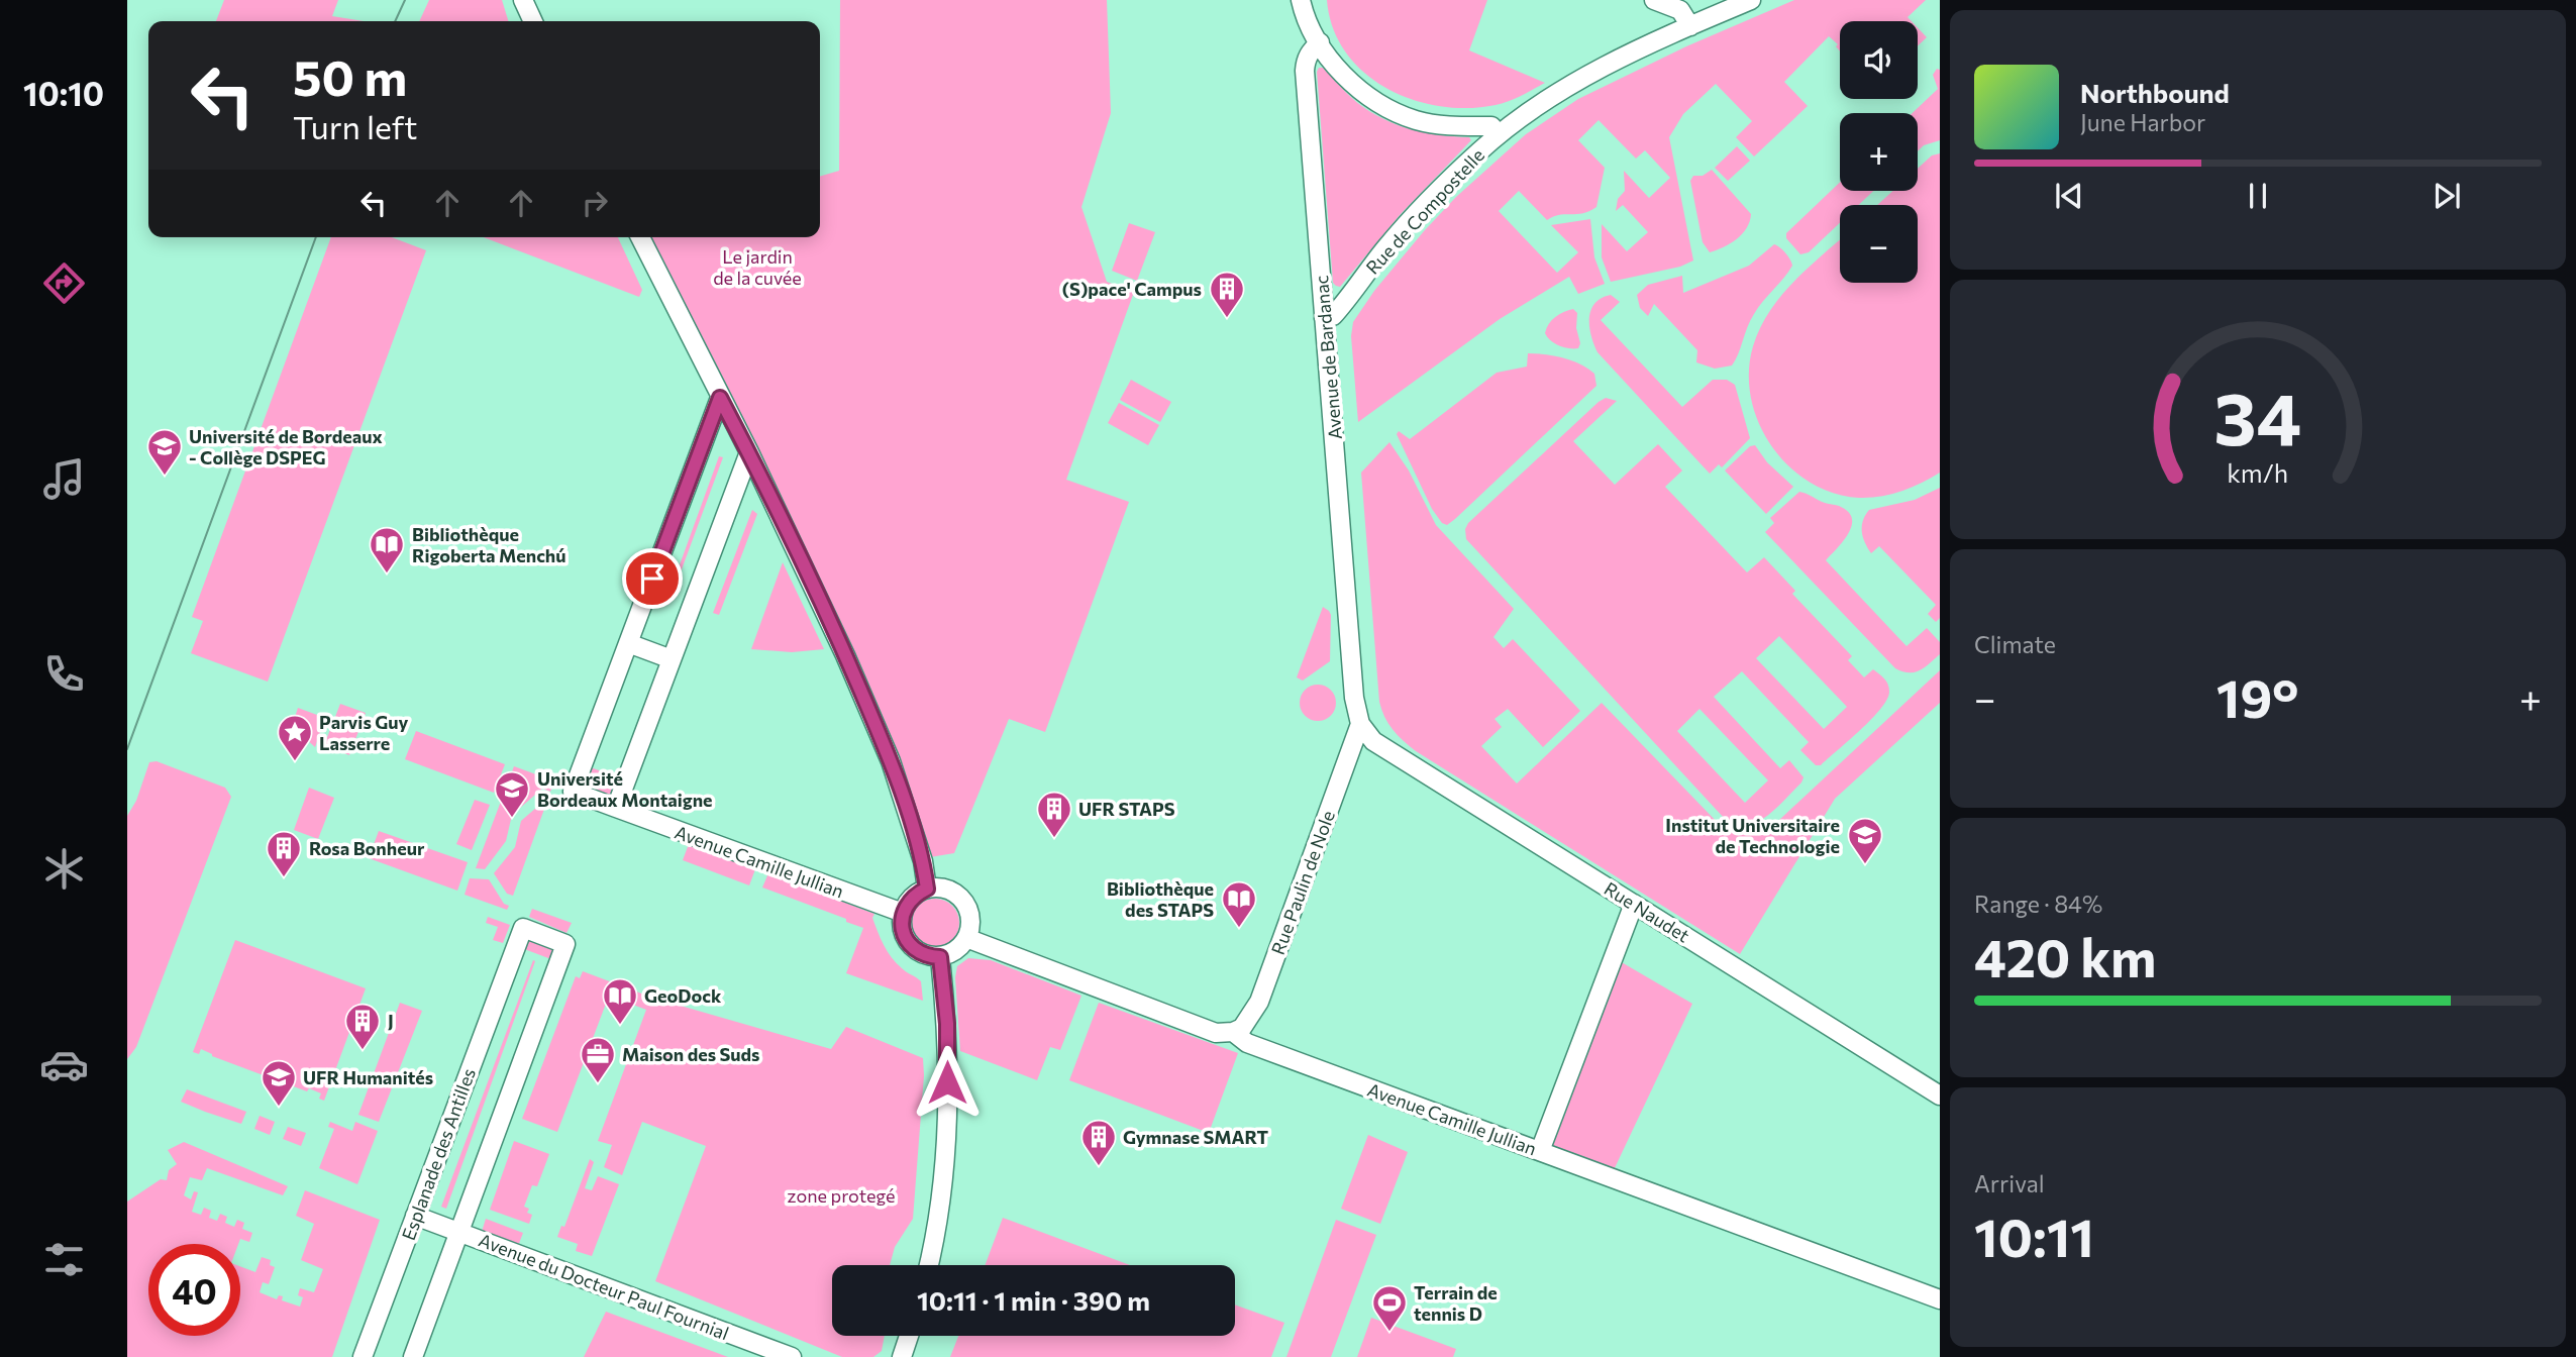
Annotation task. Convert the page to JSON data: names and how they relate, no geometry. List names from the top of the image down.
{
  "streets": {
    "street": [
      "Rue de Compostelle",
      "Avenue de Bardanac",
      "Avenue Camille Jullian",
      "Rue Paulin de Nole",
      "Rue Naudet",
      "Esplanade des Antilles",
      "Avenue du Docteur Paul Fournial"
    ]
  },
  "crossings": [
    ["Rue de Compostelle", "Avenue de Bardanac"],
    ["Avenue de Bardanac", "Rue Paulin de Nole"],
    ["Avenue de Bardanac", "Rue Naudet"],
    ["Avenue Camille Jullian", "Rue Paulin de Nole"],
    ["Rue Paulin de Nole", "Rue Naudet"],
    ["Esplanade des Antilles", "Avenue du Docteur Paul Fournial"]
  ],
  "parks": ["Le jardin de la cuvée", "zone protegé"],
  "places": {
    "building": [
      "(S)pace' Campus",
      "UFR STAPS",
      "Rosa Bonheur",
      "J",
      "Gymnase SMART"
    ],
    "school or university": [
      "Université de Bordeaux - Collège DSPEG",
      "Université Bordeaux Montaigne",
      "Institut Universitaire de Technologie",
      "UFR Humanités"
    ],
    "library": ["Bibliothèque Rigoberta Menchú", "Bibliothèque des STAPS", "GeoDock"],
    "place": ["Parvis Guy Lasserre"],
    "office": ["Maison des Suds"],
    "sports": ["Terrain de tennis D"]
  },
  "page": {
    "tabs": "10:10",
    "map_buttons": ["+", "−"],
    "turn": ["50 m", "Turn left"],
    "song": ["Northbound", "June Harbor"],
    "tile": [
      "Climate",
      ["Range · 84%", "420 km"],
      ["Arrival", "10:11"]
    ],
    "heat": ["−", "19°", "+"],
    "limit": "40",
    "trip": "10:11 · 1 min · 390 m",
    "gauge": ["34", "km/h"]
  }
}
